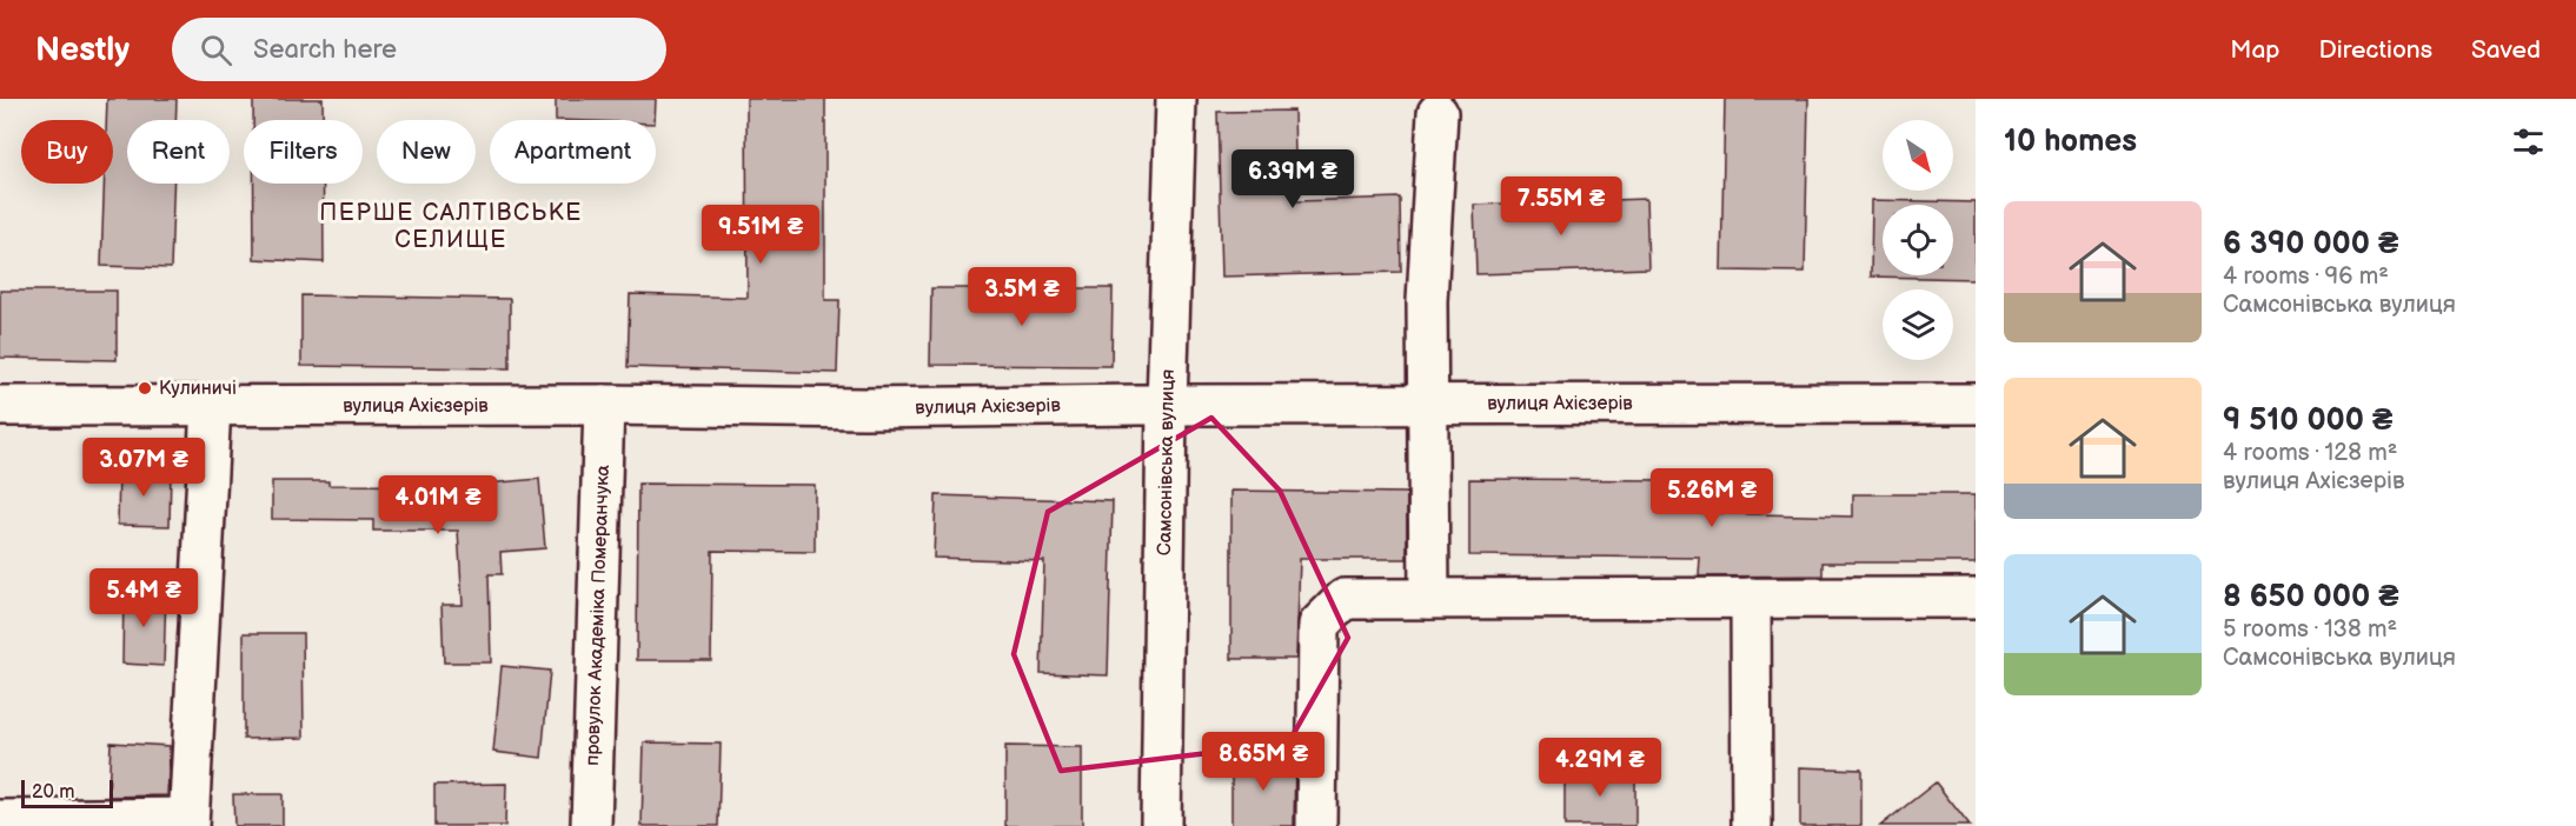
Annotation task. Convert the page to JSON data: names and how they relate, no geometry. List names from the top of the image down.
{
  "streets": {
    "main road": ["вулиця Ахієзерів", "Самсонівська вулиця", "провулок Академіка Померанчука"]
  },
  "crossings": [
    ["вулиця Ахієзерів", "Самсонівська вулиця"],
    ["вулиця Ахієзерів", "провулок Академіка Померанчука"]
  ],
  "districts": ["ПЕРШЕ САЛТІВСЬКЕ СЕЛИЩЕ"],
  "places": ["Кулиничі"],
  "scale_bar": "20 m",
  "north": "bottom right",
  "page": {
    "header": "Nestly",
    "search": "Search here",
    "nav": ["Map", "Directions", "Saved"],
    "heading": "10 homes",
    "chip": [
      "Buy",
      "Rent",
      "Filters",
      "New",
      "Apartment"
    ],
    "price": [
      "6.39M ₴",
      "7.55M ₴",
      "9.51M ₴",
      "3.5M ₴",
      "3.07M ₴",
      "5.26M ₴",
      "4.01M ₴",
      "5.4M ₴",
      "8.65M ₴",
      "4.29M ₴"
    ],
    "list": [
      {
        "name": "6 390 000 ₴",
        "note": "4 rooms · 96 m² · Самсонівська вулиця"
      },
      {
        "name": "9 510 000 ₴",
        "note": "4 rooms · 128 m² · вулиця Ахієзерів"
      },
      {
        "name": "8 650 000 ₴",
        "note": "5 rooms · 138 m² · Самсонівська вулиця"
      }
    ],
    "scale": "20 m"
  }
}
